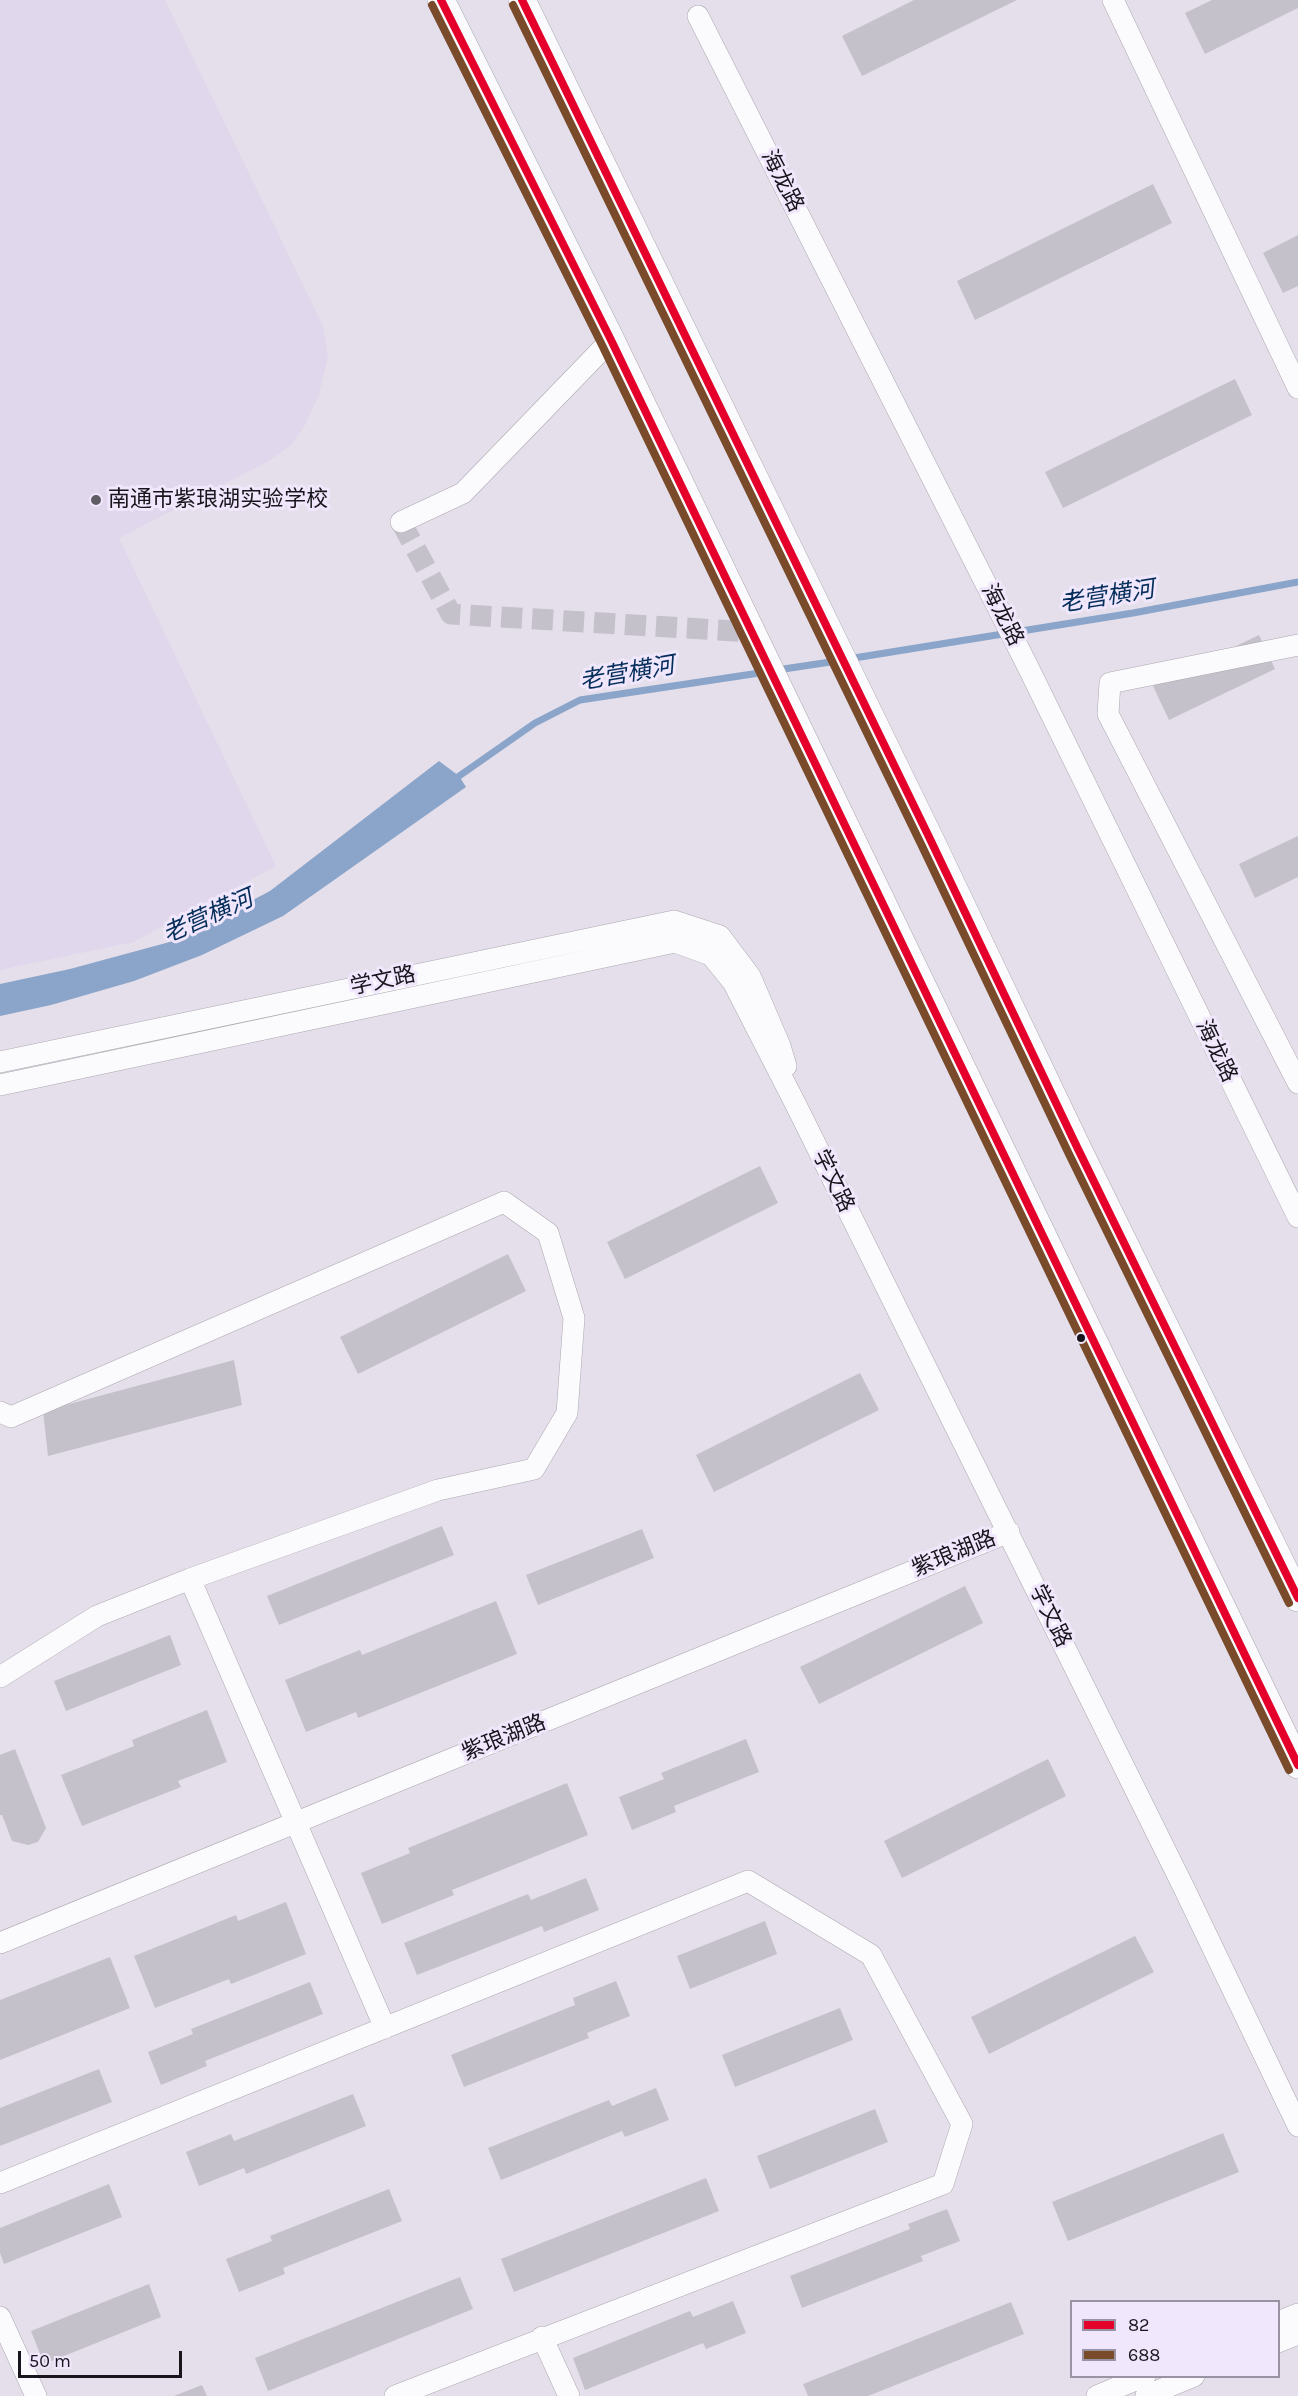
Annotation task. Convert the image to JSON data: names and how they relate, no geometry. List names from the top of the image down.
{
  "streets": {
    "street": ["海龙路", "学文路", "紫琅湖路"]
  },
  "crossings": [
    ["学文路", "紫琅湖路"]
  ],
  "water": ["老营横河"],
  "places": ["南通市紫琅湖实验学校"],
  "lines": ["transit line 82", "transit line 688"],
  "legend": ["82", "688"],
  "scale_bar": "50 m"
}
